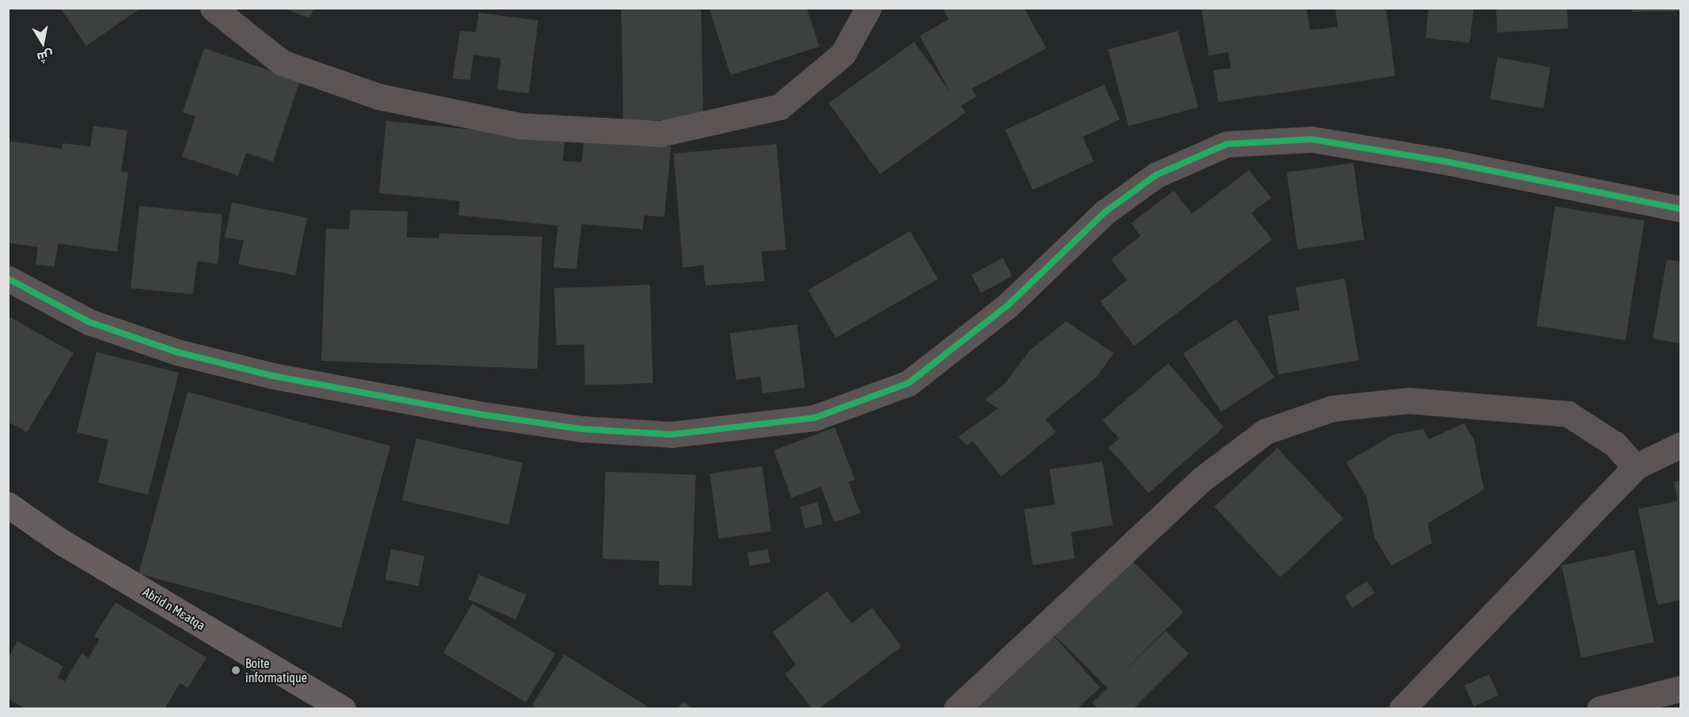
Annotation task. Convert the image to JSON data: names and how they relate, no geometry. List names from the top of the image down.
{
  "streets": {
    "main road": ["Abrid n Mɛatqa"]
  },
  "places": ["Boite informatique"],
  "north": "bottom"
}
